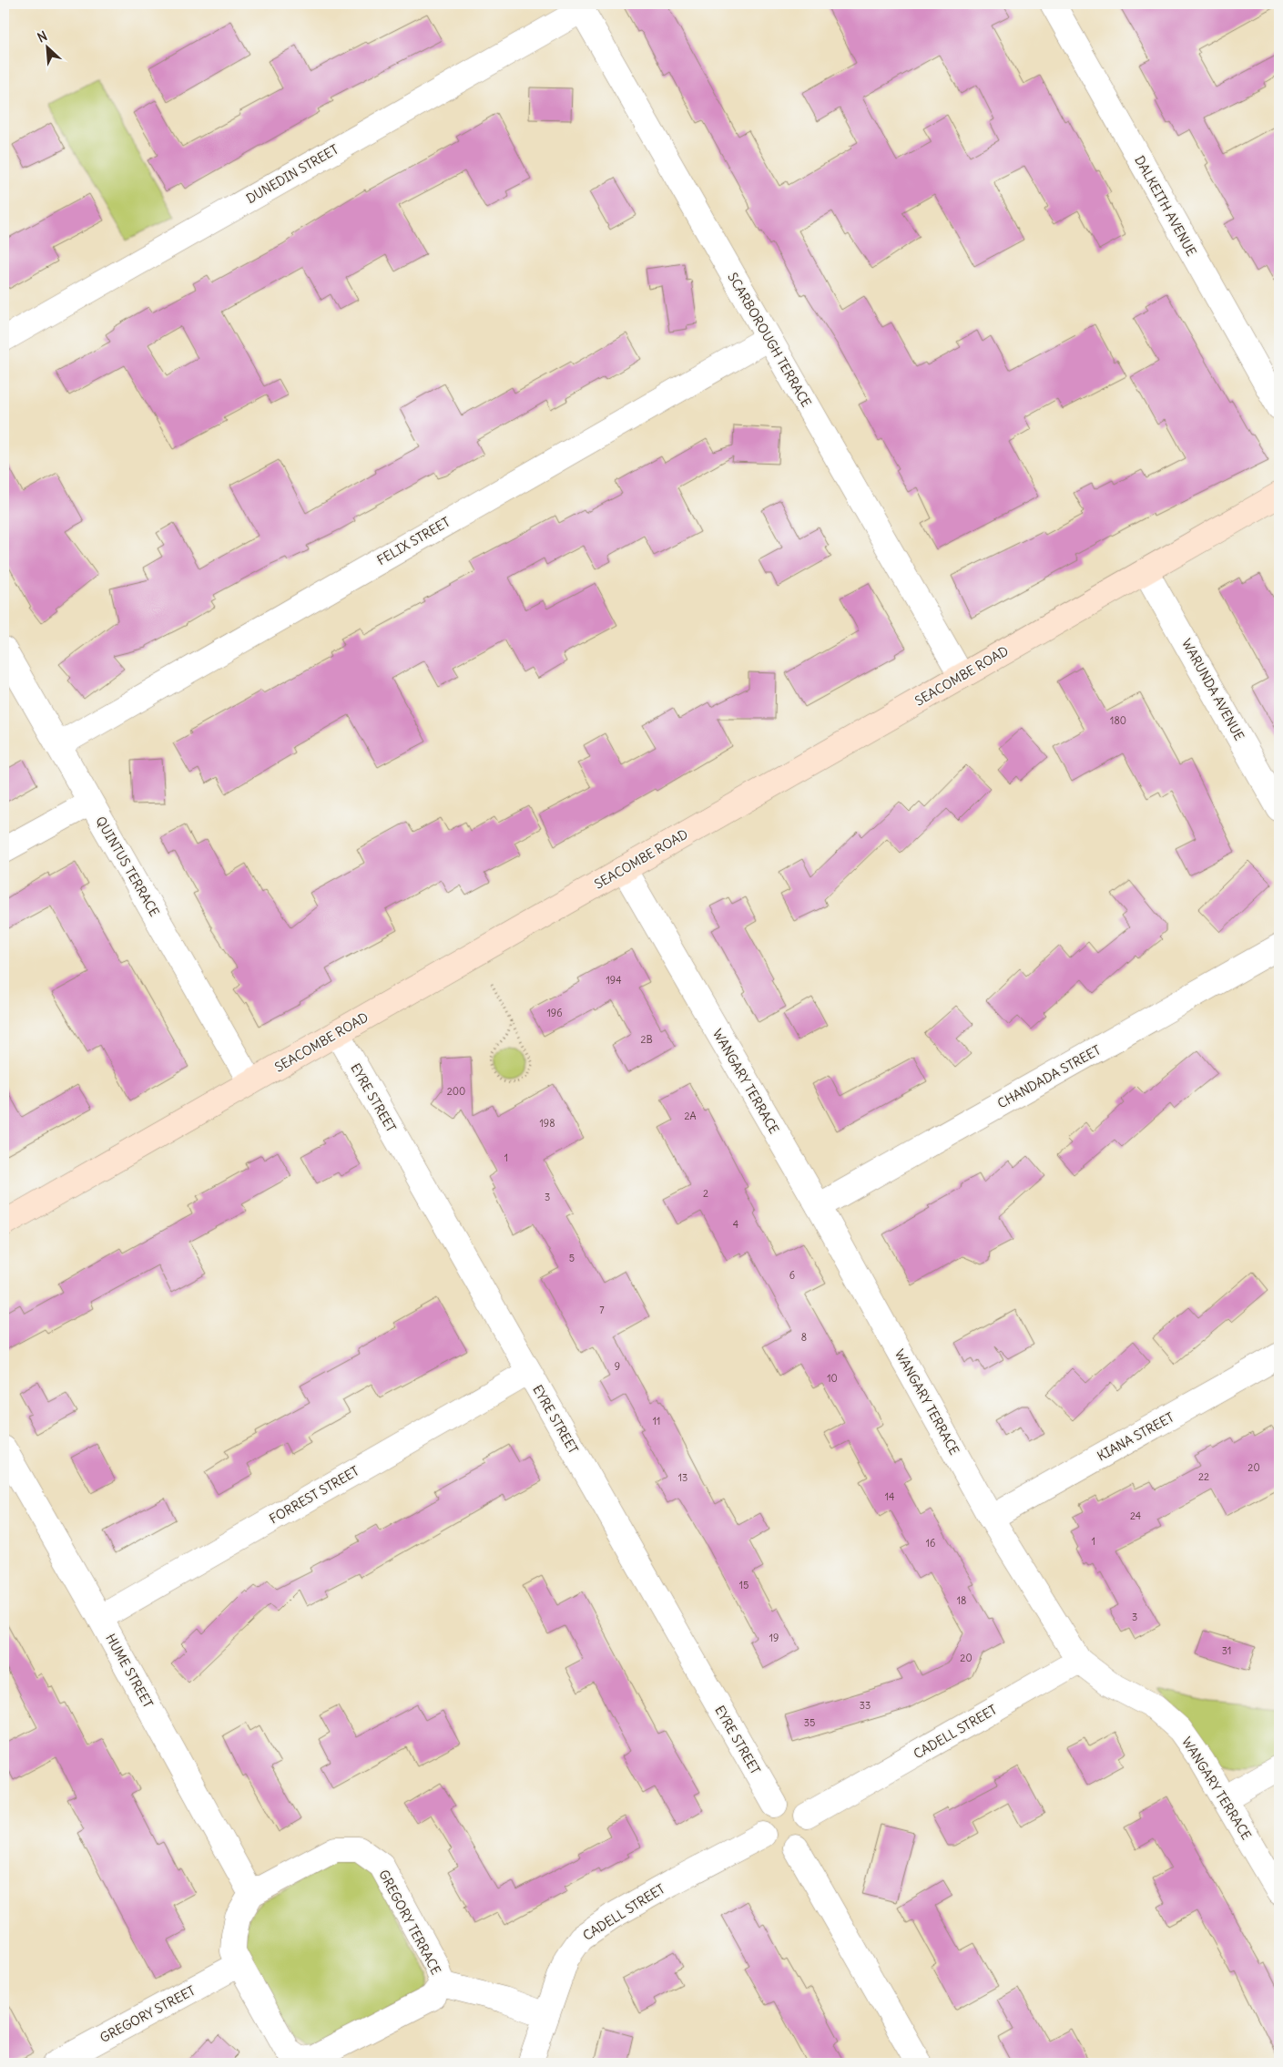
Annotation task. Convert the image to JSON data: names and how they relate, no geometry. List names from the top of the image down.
{
  "streets": {
    "main road": ["SEACOMBE ROAD"],
    "street": [
      "DUNEDIN STREET",
      "DALKEITH AVENUE",
      "SCARBOROUGH TERRACE",
      "FELIX STREET",
      "WARUNDA AVENUE",
      "QUINTUS TERRACE",
      "CHANDADA STREET",
      "WANGARY TERRACE",
      "EYRE STREET",
      "KIANA STREET",
      "FORREST STREET",
      "HUME STREET",
      "CADELL STREET",
      "GREGORY TERRACE",
      "GREGORY STREET"
    ]
  },
  "crossings": [
    ["DUNEDIN STREET", "SCARBOROUGH TERRACE"],
    ["SCARBOROUGH TERRACE", "FELIX STREET"],
    ["SCARBOROUGH TERRACE", "SEACOMBE ROAD"],
    ["FELIX STREET", "QUINTUS TERRACE"],
    ["SEACOMBE ROAD", "WARUNDA AVENUE"],
    ["SEACOMBE ROAD", "QUINTUS TERRACE"],
    ["SEACOMBE ROAD", "WANGARY TERRACE"],
    ["SEACOMBE ROAD", "EYRE STREET"],
    ["CHANDADA STREET", "WANGARY TERRACE"],
    ["WANGARY TERRACE", "KIANA STREET"],
    ["WANGARY TERRACE", "CADELL STREET"],
    ["EYRE STREET", "FORREST STREET"],
    ["EYRE STREET", "CADELL STREET"],
    ["FORREST STREET", "HUME STREET"],
    ["HUME STREET", "GREGORY TERRACE"],
    ["CADELL STREET", "GREGORY TERRACE"],
    ["GREGORY TERRACE", "GREGORY STREET"]
  ],
  "house_numbers": [
    "180",
    "194",
    "196",
    "2B",
    "200",
    "2A",
    "198",
    "1",
    "2",
    "3",
    "4",
    "5",
    "6",
    "7",
    "8",
    "9",
    "10",
    "11",
    "20",
    "22",
    "13",
    "14",
    "24",
    "1",
    "16",
    "15",
    "18",
    "3",
    "19",
    "31",
    "20",
    "33",
    "35"
  ],
  "north": "top left"
}
